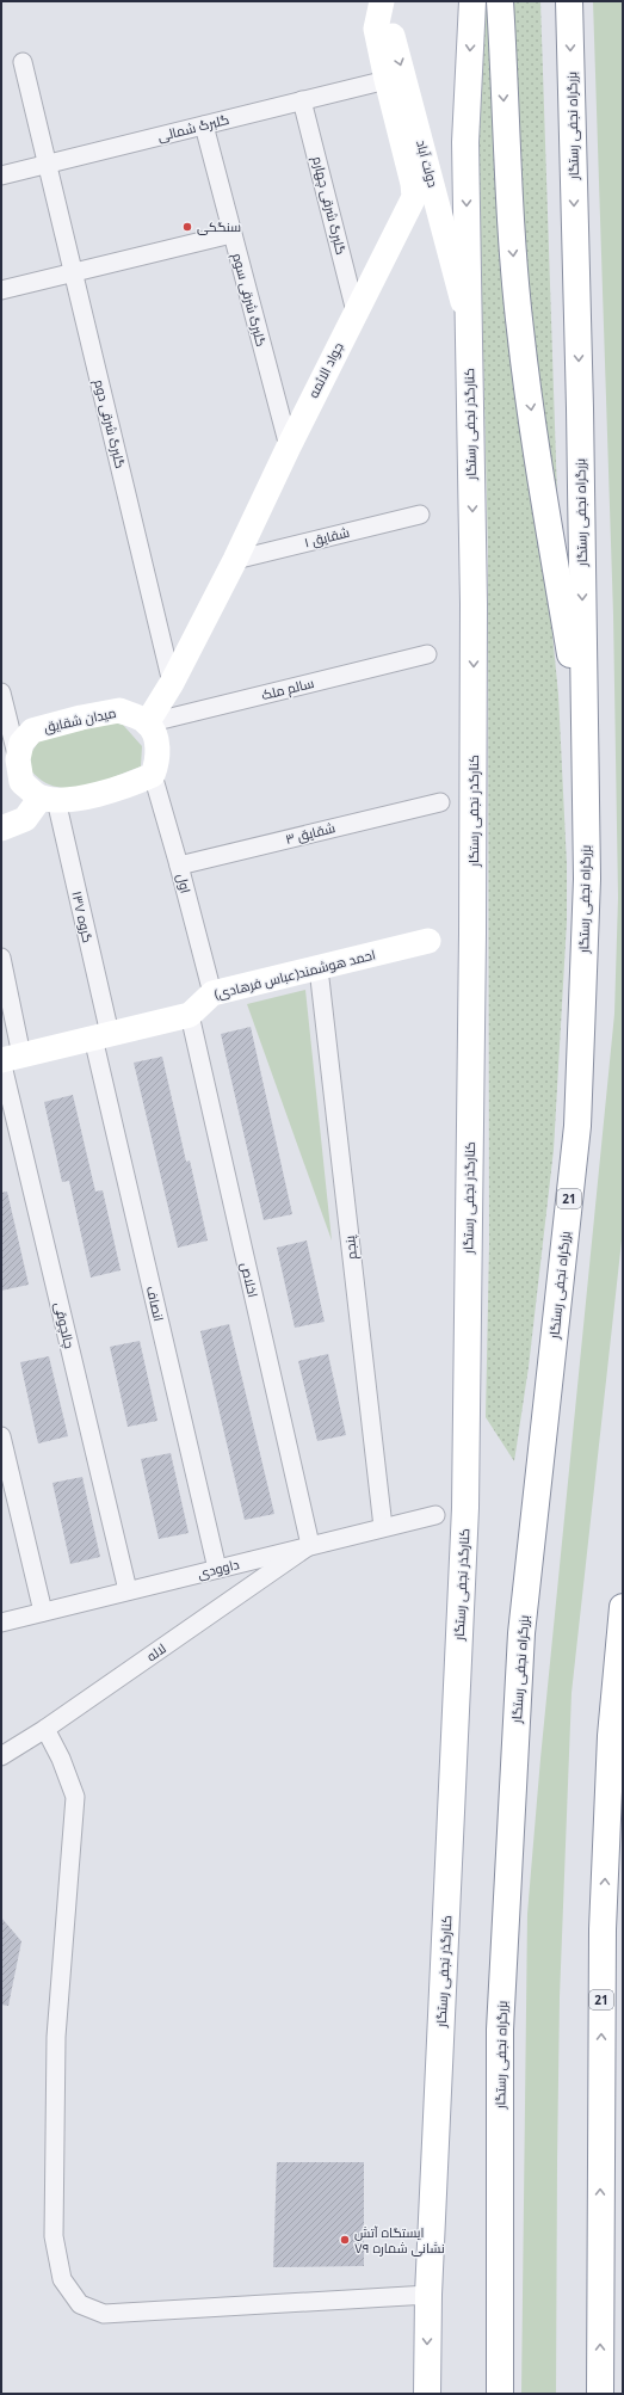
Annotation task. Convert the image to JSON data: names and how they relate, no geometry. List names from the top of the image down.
{
  "streets": {
    "main road": ["بزرگراه نجفی رستگار", "کنارگذر نجفی رستگار", "21"],
    "street": [
      "گلبرگ شمالی",
      "دولت آباد",
      "گلبرگ شرقی چهارم",
      "گلبرگ شرقی سوم",
      "جواد الائمه",
      "گلبرگ شرقی دوم",
      "شقایق ۱",
      "سالم ملک",
      "میدان شقایق",
      "شقایق ۳",
      "اول",
      "گروه ۱۳۷",
      "احمد هوشمند(عباس فرهادی)",
      "پنجم",
      "اخلاص",
      "انصاف",
      "چالچوقی",
      "داوودی",
      "لاله"
    ]
  },
  "crossings": [
    ["گلبرگ شمالی", "گلبرگ شرقی چهارم"],
    ["گلبرگ شمالی", "گلبرگ شرقی سوم"],
    ["گلبرگ شمالی", "جواد الائمه"],
    ["گلبرگ شمالی", "گلبرگ شرقی دوم"],
    ["دولت آباد", "جواد الائمه"],
    ["دولت آباد", "کنارگذر نجفی رستگار"],
    ["گلبرگ شرقی چهارم", "جواد الائمه"],
    ["گلبرگ شرقی سوم", "جواد الائمه"],
    ["جواد الائمه", "گلبرگ شرقی دوم"],
    ["جواد الائمه", "شقایق ۱"],
    ["جواد الائمه", "سالم ملک"],
    ["جواد الائمه", "میدان شقایق"],
    ["سالم ملک", "میدان شقایق"],
    ["شقایق ۳", "اول"],
    ["اول", "احمد هوشمند(عباس فرهادی)"],
    ["گروه ۱۳۷", "انصاف"],
    ["احمد هوشمند(عباس فرهادی)", "پنجم"],
    ["احمد هوشمند(عباس فرهادی)", "اخلاص"],
    ["پنجم", "داوودی"],
    ["اخلاص", "داوودی"],
    ["اخلاص", "لاله"],
    ["انصاف", "داوودی"],
    ["چالچوقی", "داوودی"],
    ["داوودی", "لاله"]
  ],
  "one_way": ["دولت آباد"],
  "places": ["سنگکی", "ایستگاه آتش نشانی شماره ۷۹"]
}
